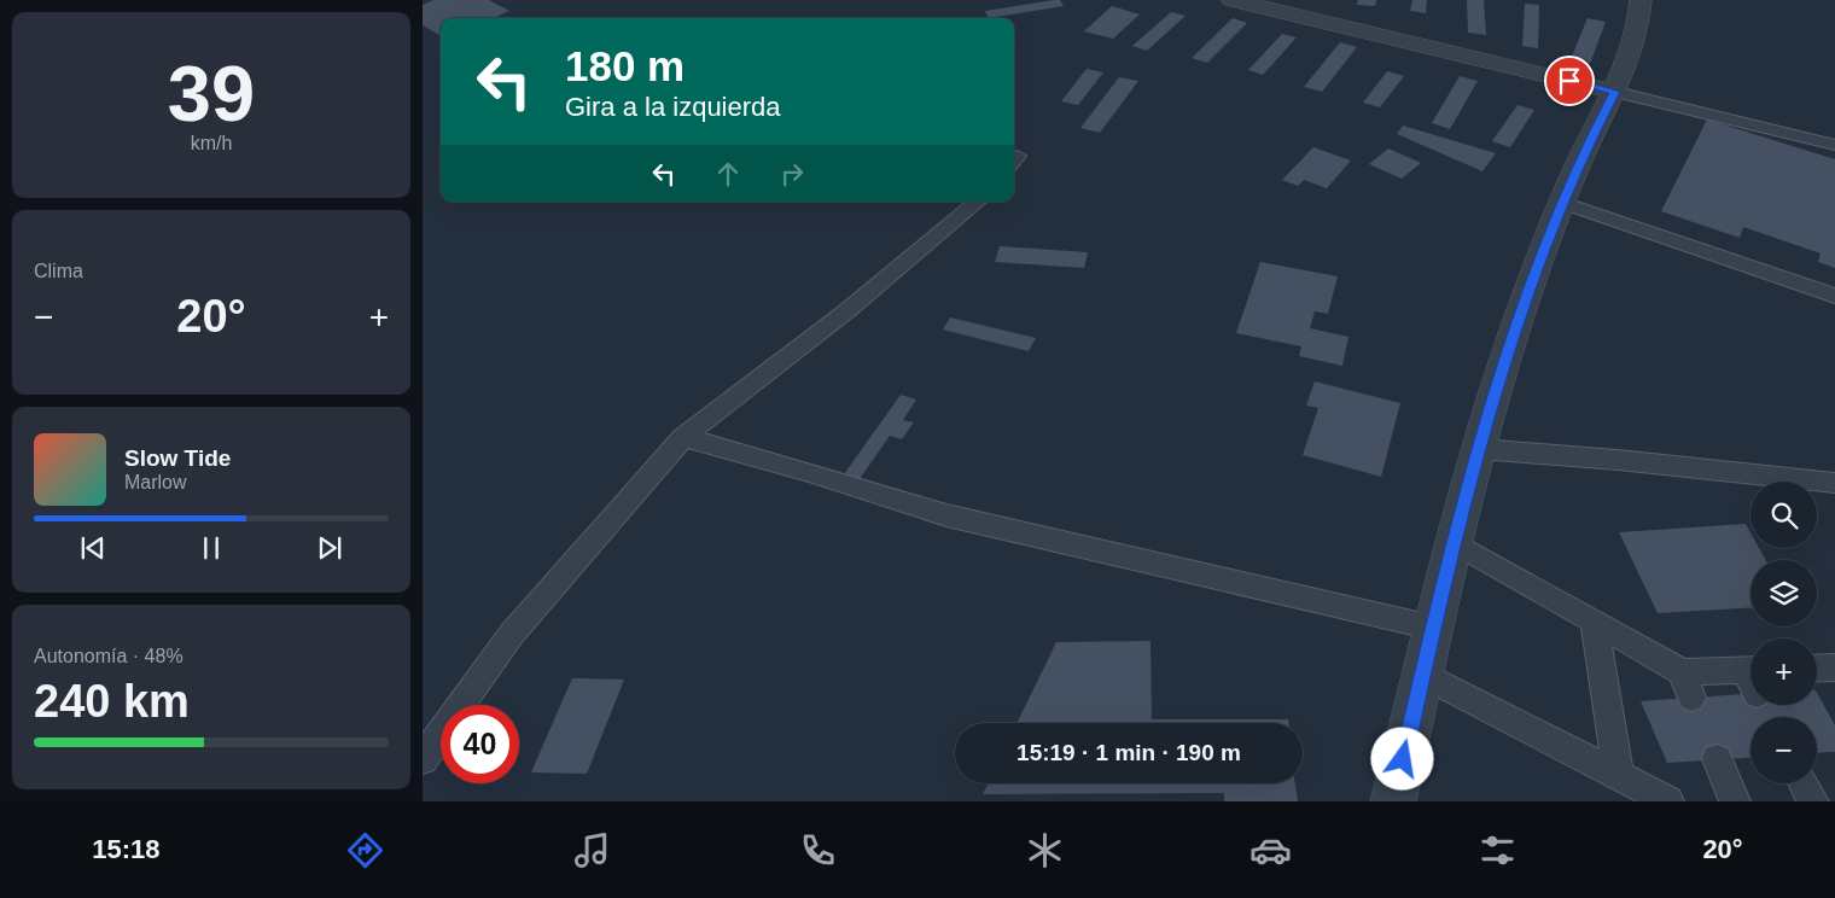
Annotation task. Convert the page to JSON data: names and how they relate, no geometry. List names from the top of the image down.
{
  "page": {
    "tile": [
      ["39", "km/h"],
      "Clima",
      ["Autonomía · 48%", "240 km"]
    ],
    "turn": ["180 m", "Gira a la izquierda"],
    "heat": ["−", "20°", "+"],
    "song": ["Slow Tide", "Marlow"],
    "map_buttons": ["+", "−"],
    "limit": "40",
    "trip": "15:19 · 1 min · 190 m",
    "tabs": ["15:18", "20°"]
  }
}
